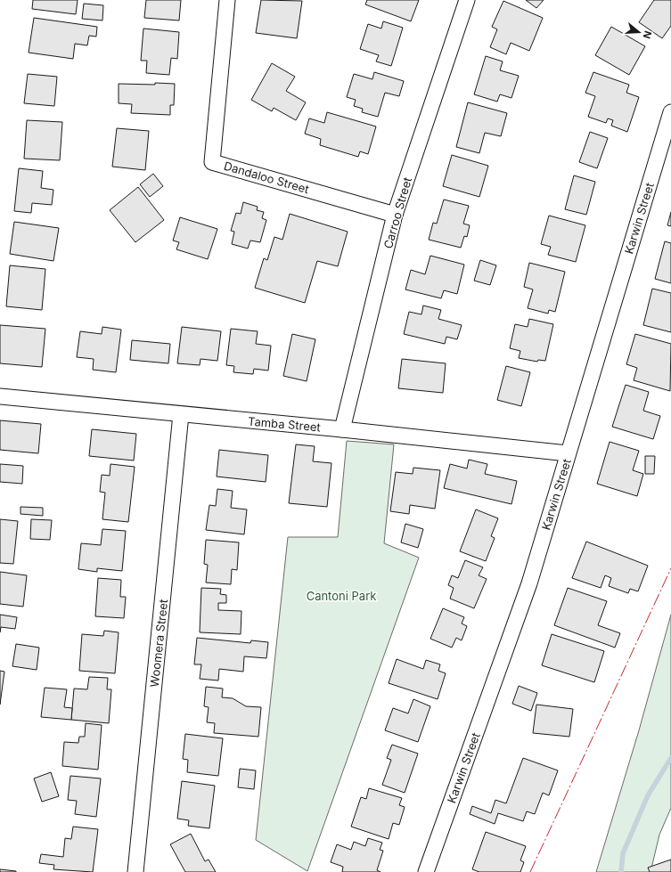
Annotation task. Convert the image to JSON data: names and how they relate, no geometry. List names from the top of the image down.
{
  "streets": {
    "street": [
      "Dandaloo Street",
      "Carroo Street",
      "Karwin Street",
      "Tamba Street",
      "Woomera Street"
    ]
  },
  "crossings": [
    ["Dandaloo Street", "Carroo Street"],
    ["Carroo Street", "Tamba Street"],
    ["Karwin Street", "Tamba Street"],
    ["Tamba Street", "Woomera Street"]
  ],
  "parks": ["Cantoni Park"],
  "north": "right"
}
